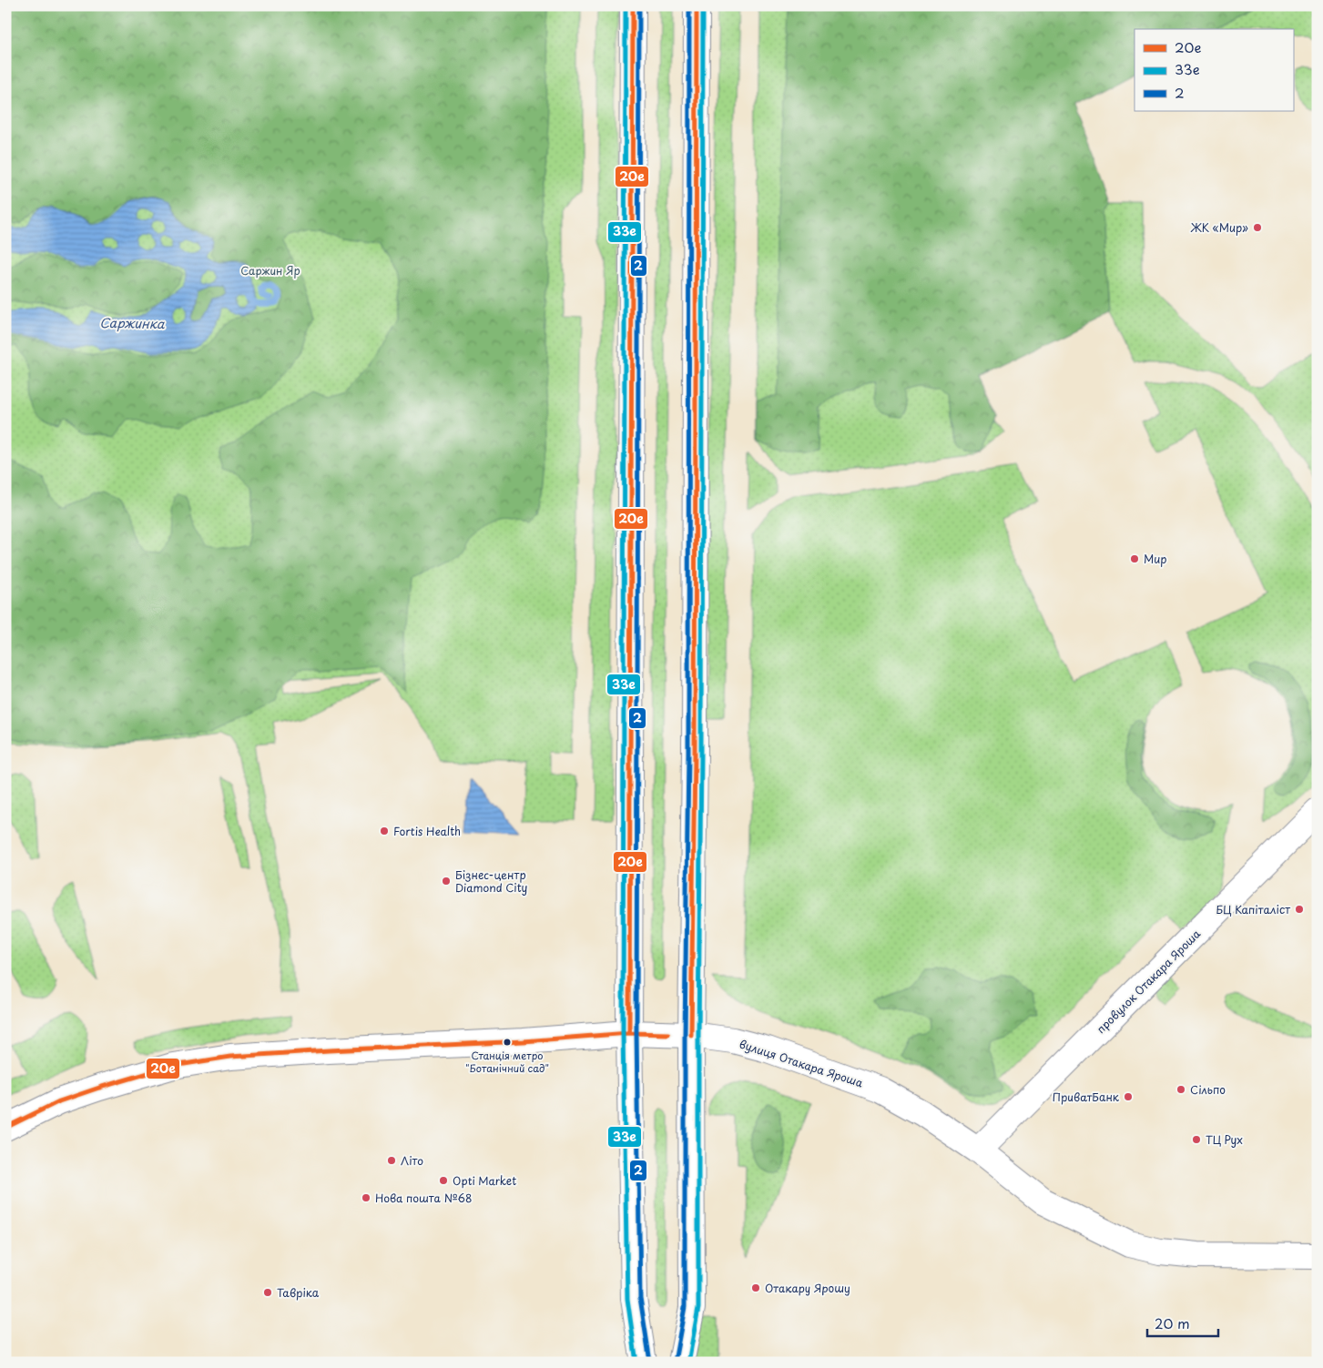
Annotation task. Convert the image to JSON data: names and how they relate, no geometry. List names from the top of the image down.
{
  "streets": {
    "main road": ["провулок Отакара Яроша", "вулиця Отакара Яроша"]
  },
  "crossings": [
    ["провулок Отакара Яроша", "вулиця Отакара Яроша"]
  ],
  "water": ["Саржинка"],
  "parks": ["Саржин Яр"],
  "places": [
    "ЖК «Мир»",
    "Мир",
    "Fortis Health",
    "Бізнес-центр Diamond City",
    "БЦ Капіталіст",
    "Станція метро \"Ботанічний сад\"",
    "Сільпо",
    "ПриватБанк",
    "ТЦ Рух",
    "Літо",
    "Opti Market",
    "Нова пошта №68",
    "Отакару Ярошу",
    "Тавріка"
  ],
  "lines": ["transit line 20е", "transit line 33е", "transit line 2"],
  "legend": ["20е", "33е", "2"],
  "scale_bar": "20 m"
}
